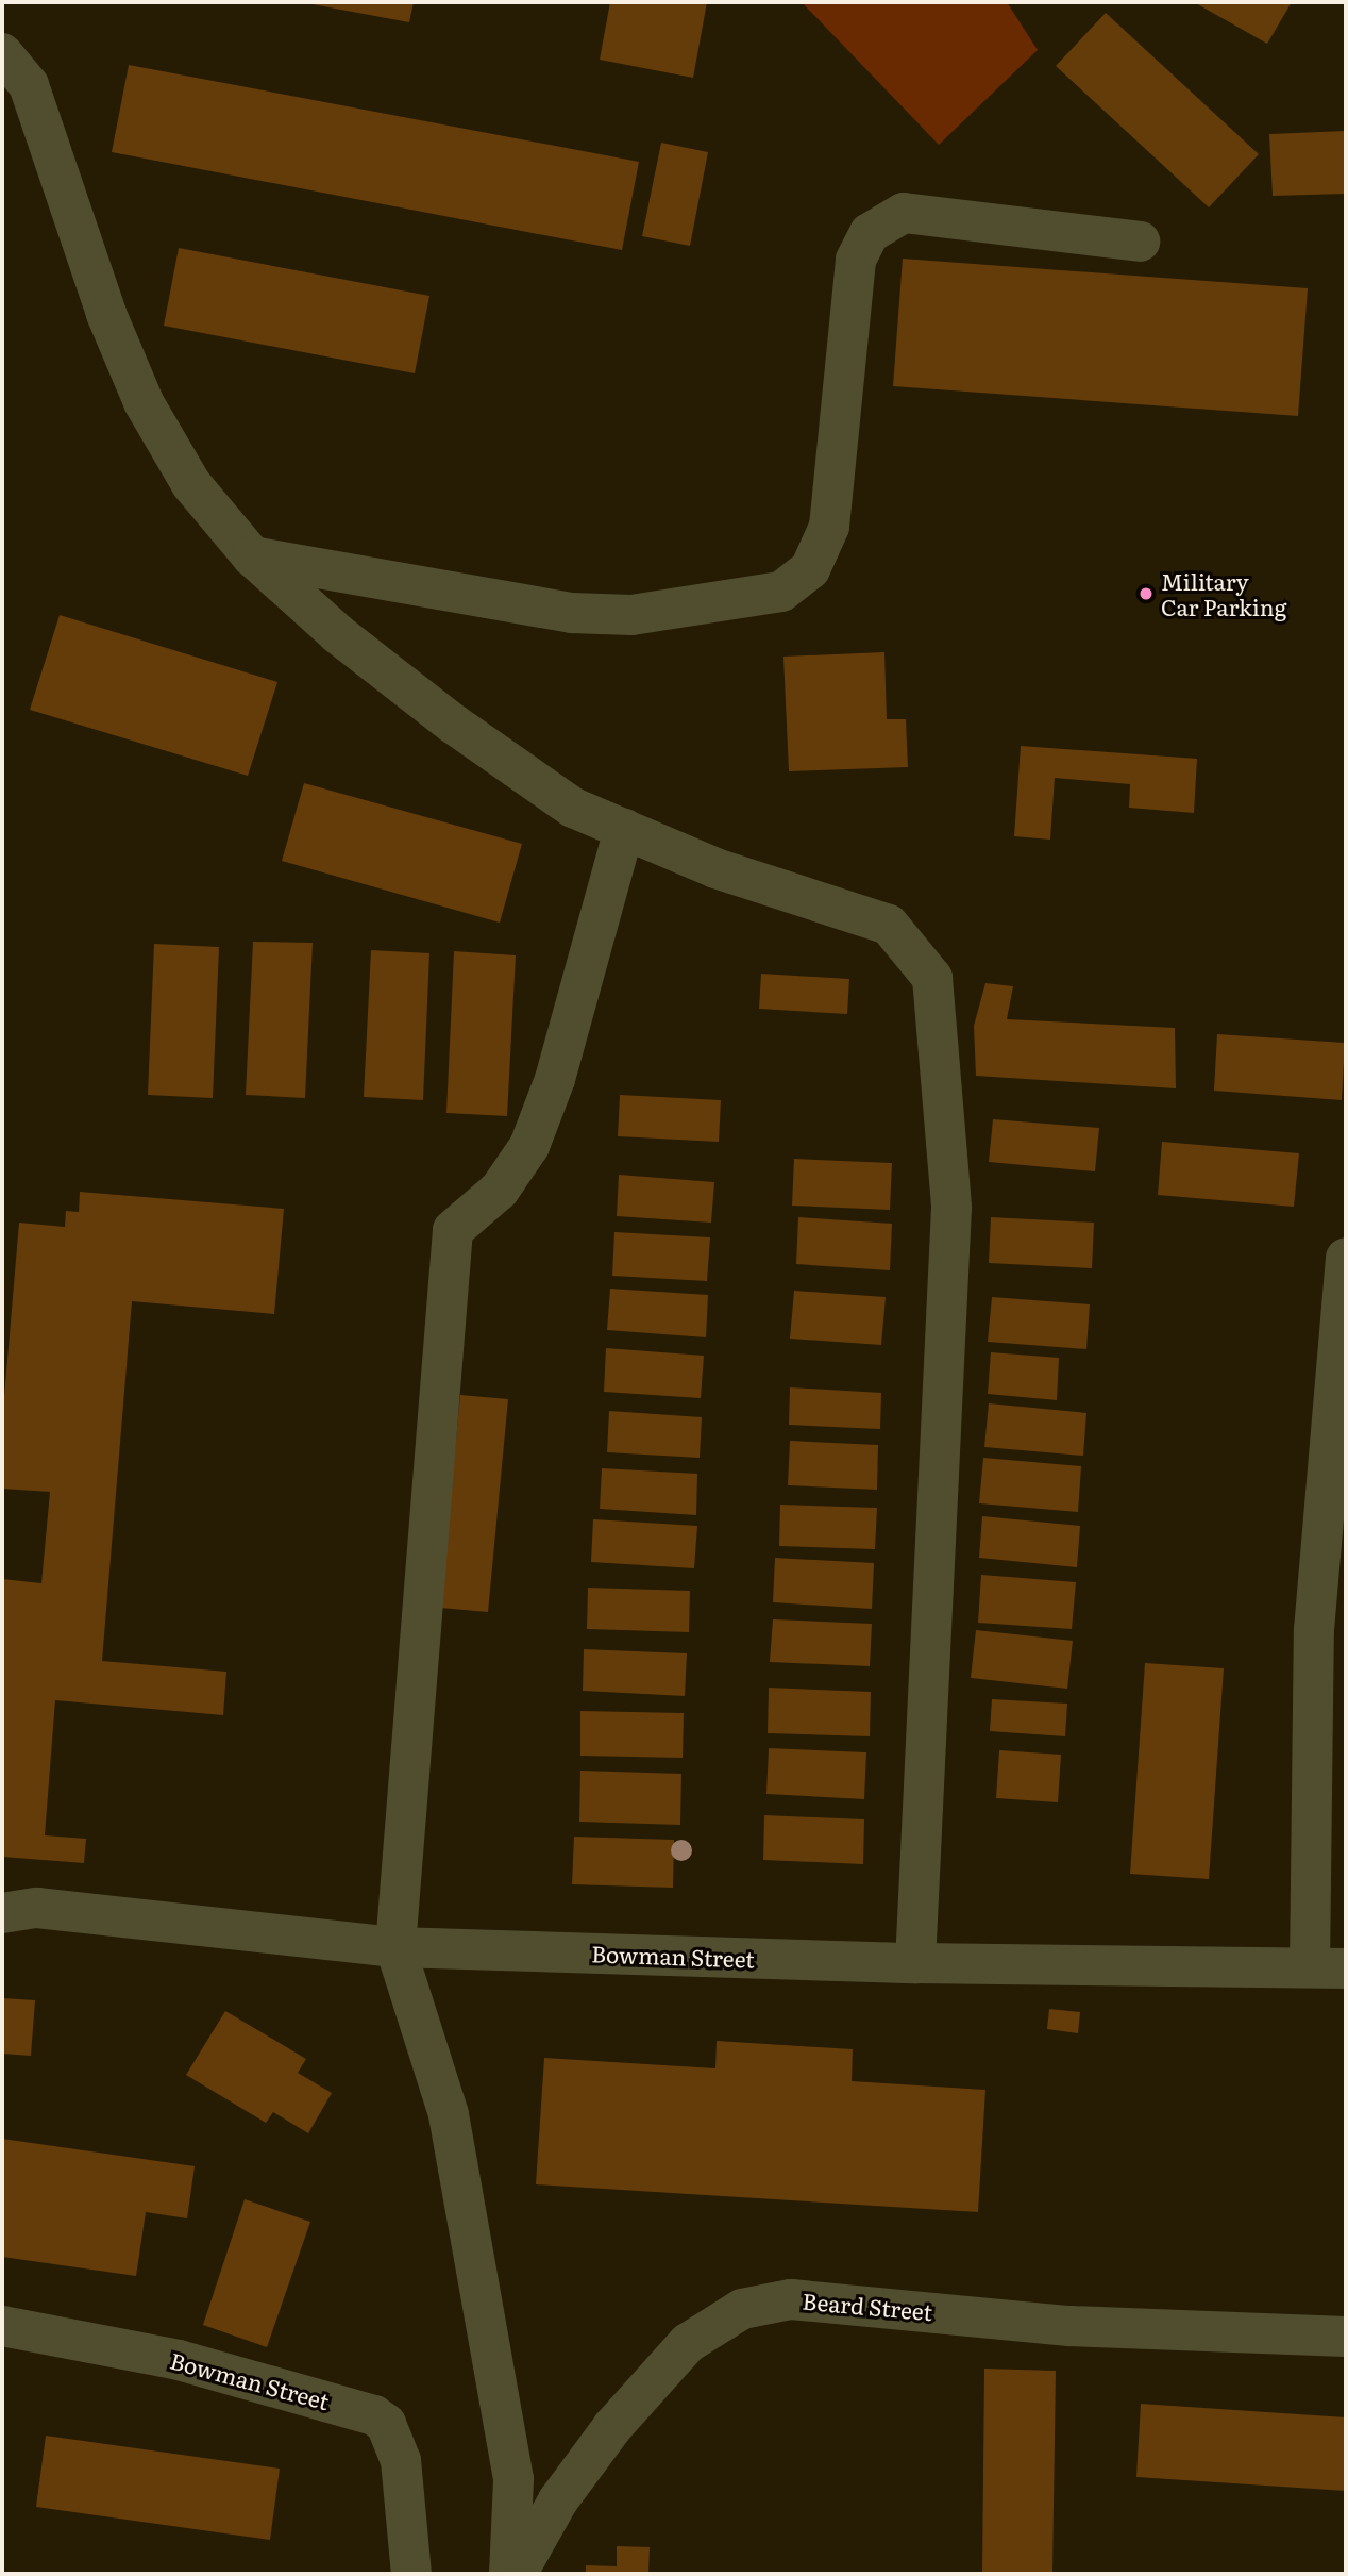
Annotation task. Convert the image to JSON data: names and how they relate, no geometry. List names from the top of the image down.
{
  "streets": {
    "lane": ["Bowman Street", "Beard Street"]
  },
  "places": ["Military Car Parking"]
}
